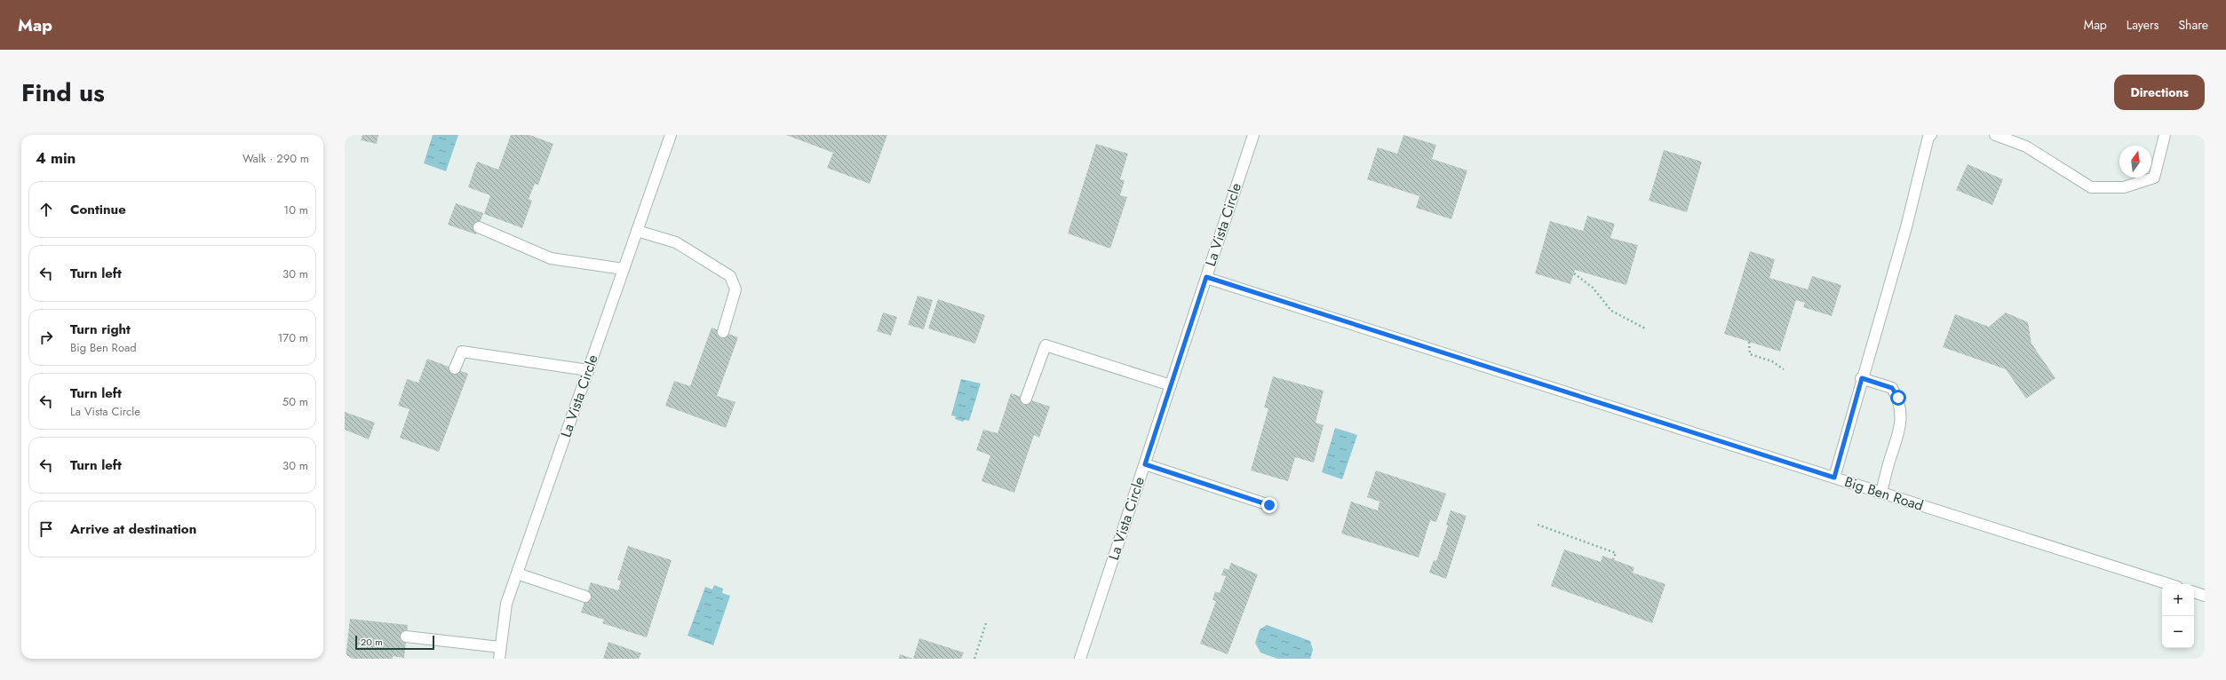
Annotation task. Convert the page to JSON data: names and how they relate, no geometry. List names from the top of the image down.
{
  "streets": {
    "street": ["La Vista Circle", "Big Ben Road"]
  },
  "crossings": [
    ["La Vista Circle", "Big Ben Road"]
  ],
  "scale_bar": "20 m",
  "north": "top",
  "page": {
    "header": "Map",
    "nav": ["Map", "Layers", "Share"],
    "title": "Find us",
    "buttons": "Directions",
    "heading": ["4 min", "Walk · 290 m"],
    "list": [
      ["Continue", "10 m"],
      ["Turn left", "30 m"],
      ["Turn right", "Big Ben Road", "170 m"],
      ["Turn left", "La Vista Circle", "50 m"],
      ["Turn left", "30 m"],
      "Arrive at destination"
    ],
    "map_buttons": ["+", "−"],
    "scale": "20 m"
  }
}
